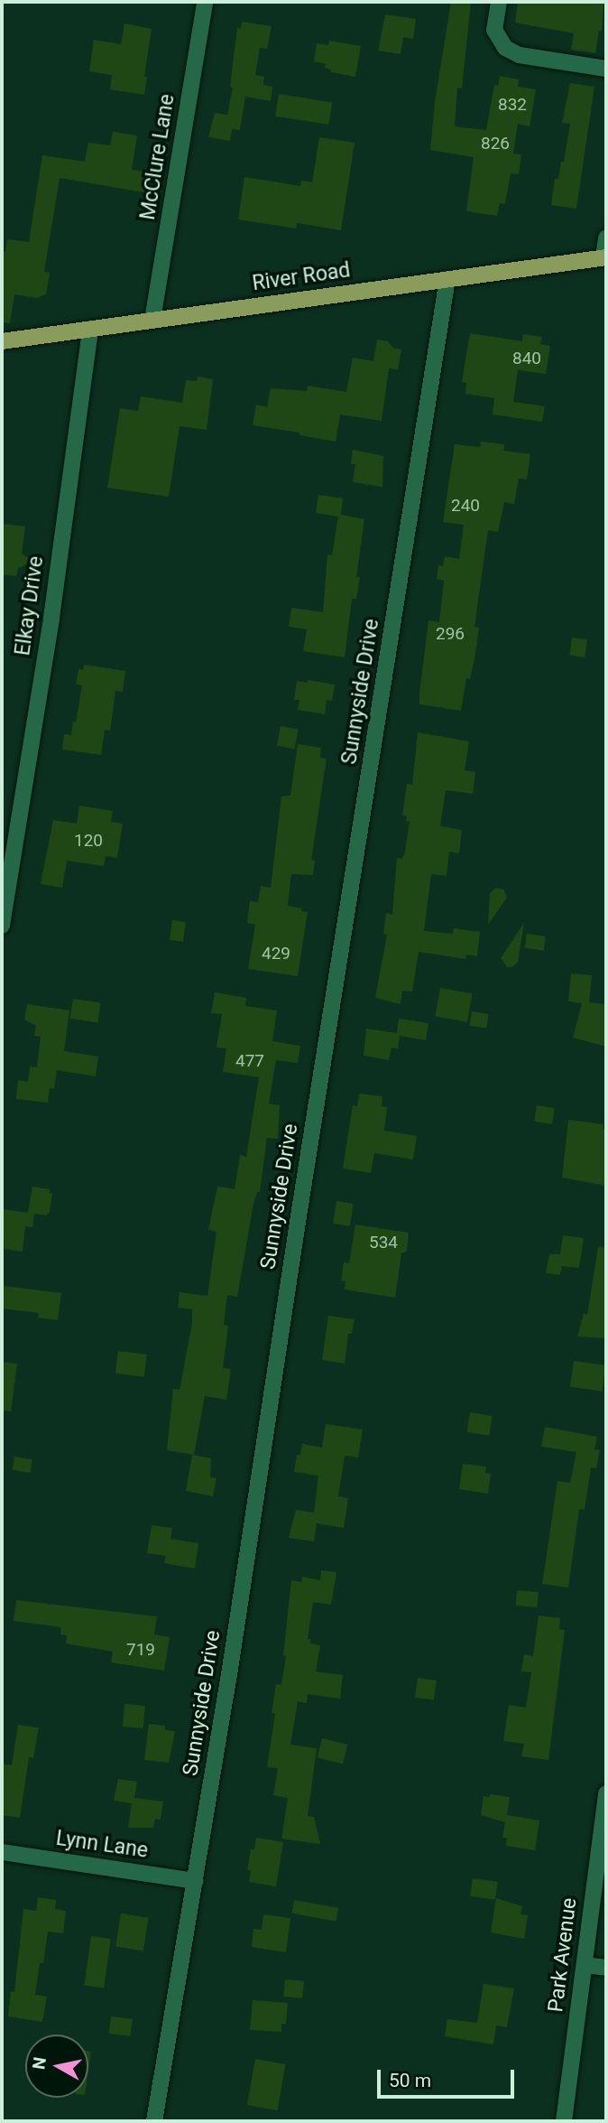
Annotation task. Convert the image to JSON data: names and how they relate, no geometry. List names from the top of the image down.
{
  "streets": {
    "main road": ["River Road"],
    "street": [
      "McClure Lane",
      "Elkay Drive",
      "Sunnyside Drive",
      "Lynn Lane",
      "Park Avenue"
    ]
  },
  "crossings": [
    ["McClure Lane", "River Road"],
    ["River Road", "Elkay Drive"],
    ["River Road", "Sunnyside Drive"],
    ["Sunnyside Drive", "Lynn Lane"]
  ],
  "house_numbers": [
    "832",
    "826",
    "840",
    "240",
    "296",
    "120",
    "429",
    "477",
    "534",
    "719"
  ],
  "scale_bar": "50 m",
  "north": "left"
}
